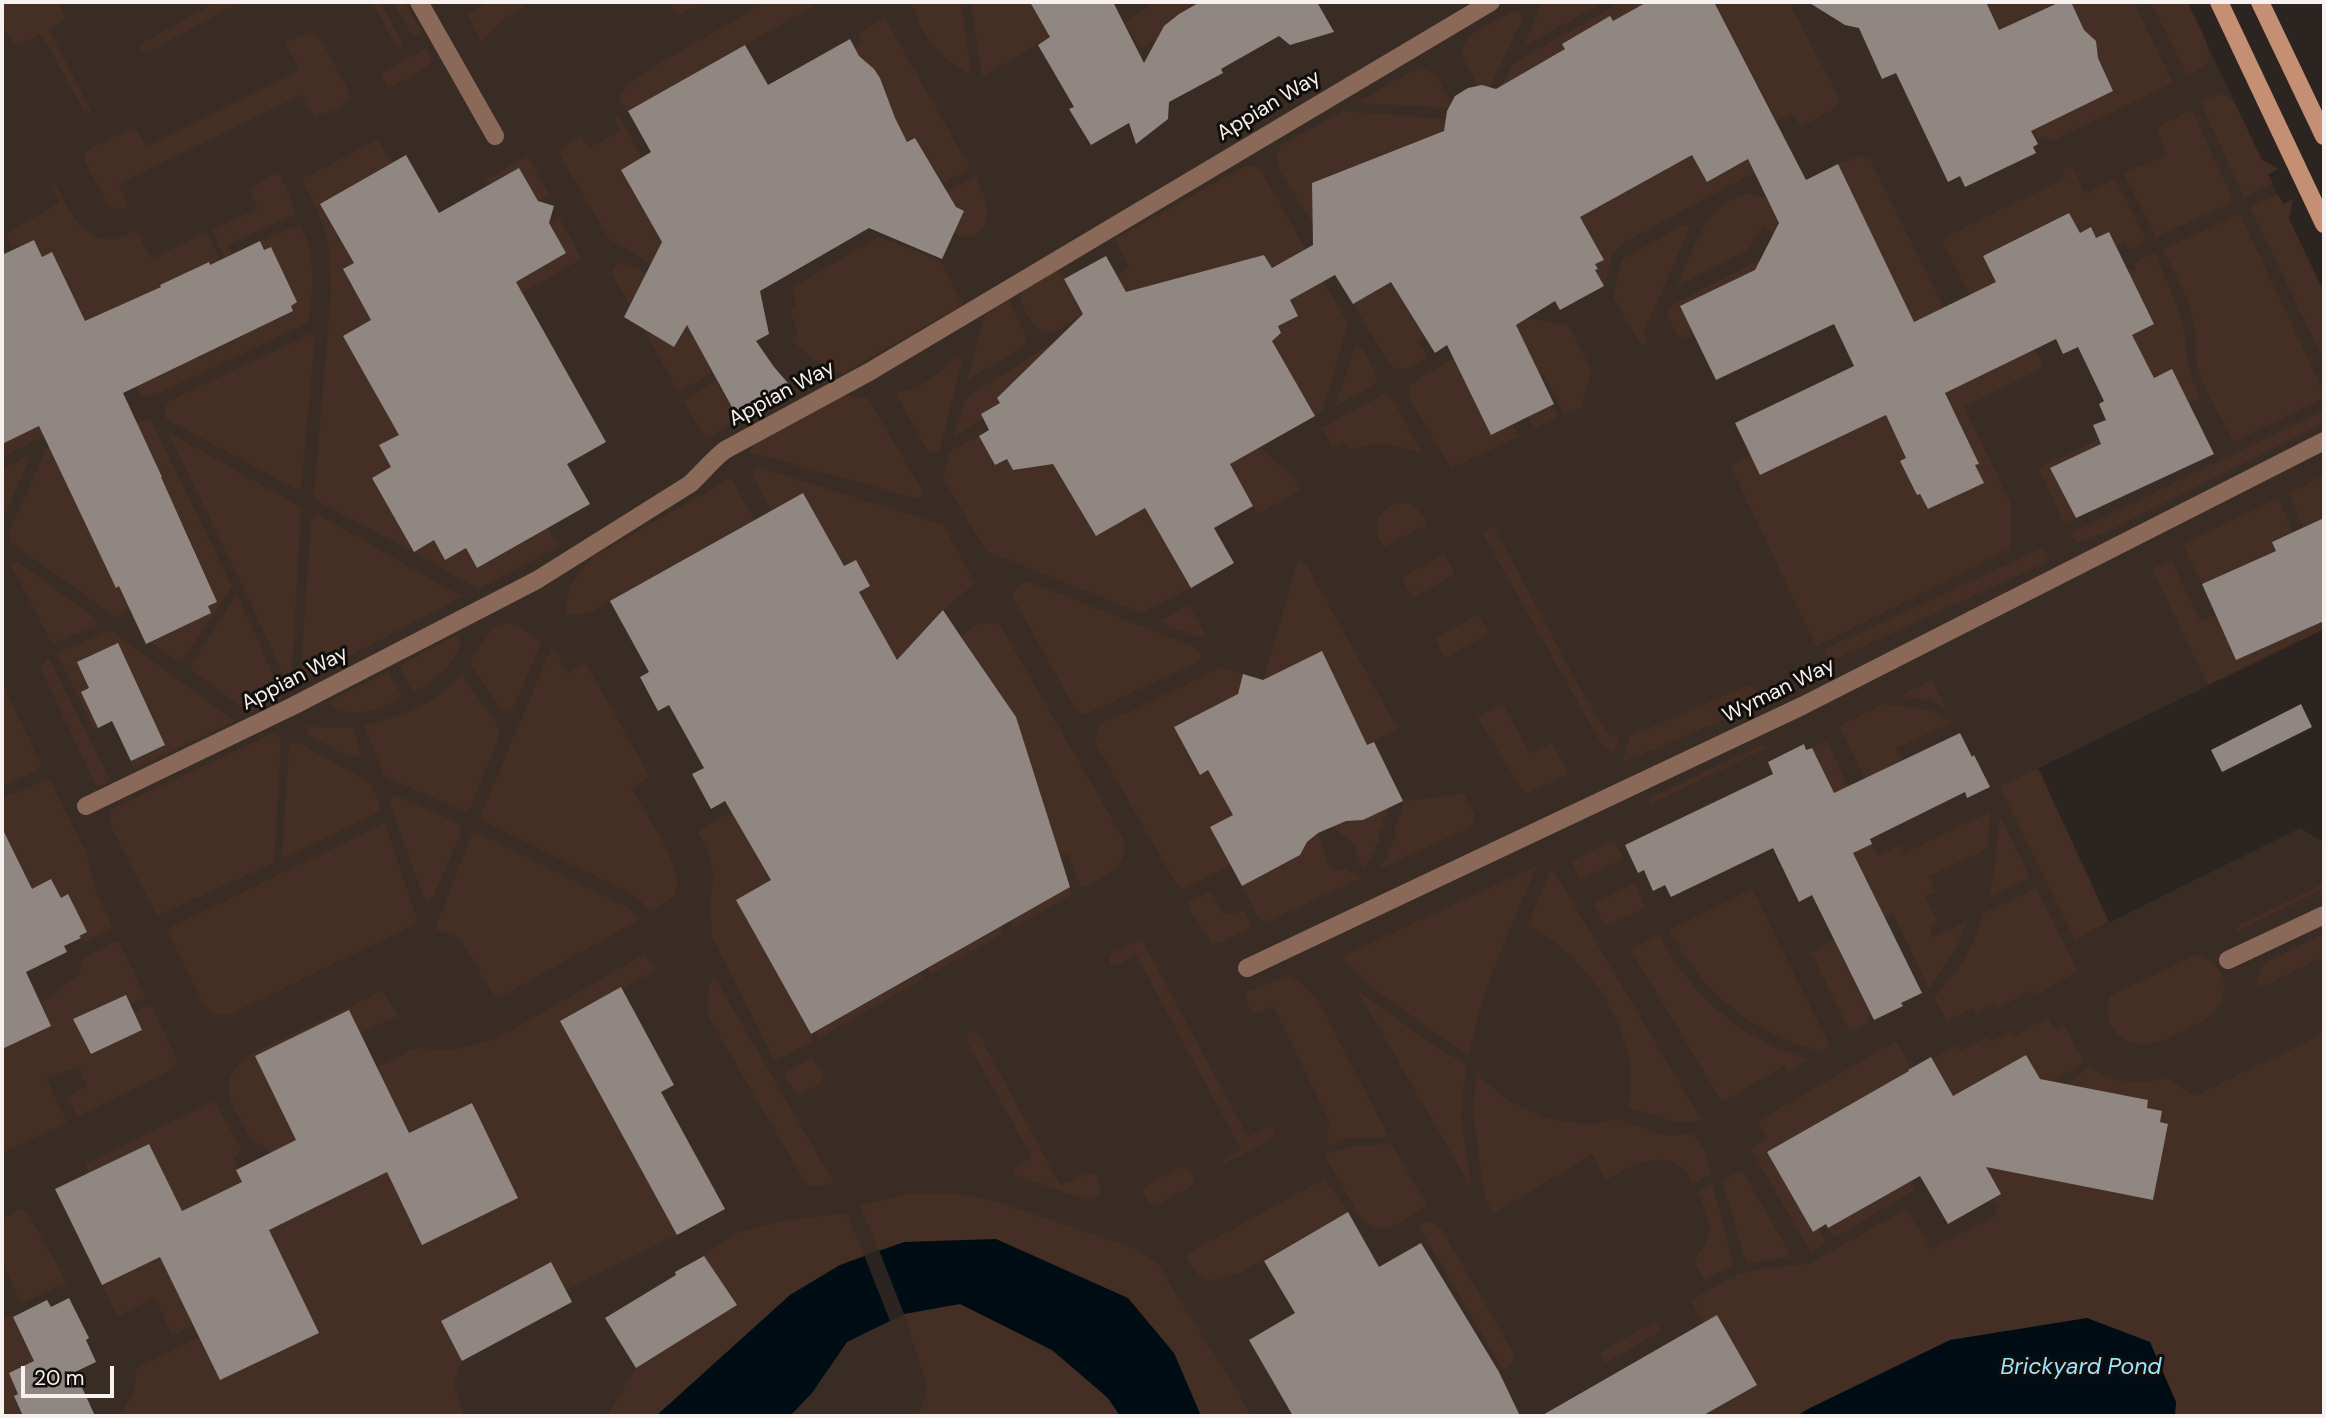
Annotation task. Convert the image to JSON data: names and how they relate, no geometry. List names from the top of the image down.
{
  "streets": {
    "street": ["Appian Way", "Wyman Way"]
  },
  "water": ["Brickyard Pond"],
  "scale_bar": "20 m"
}
